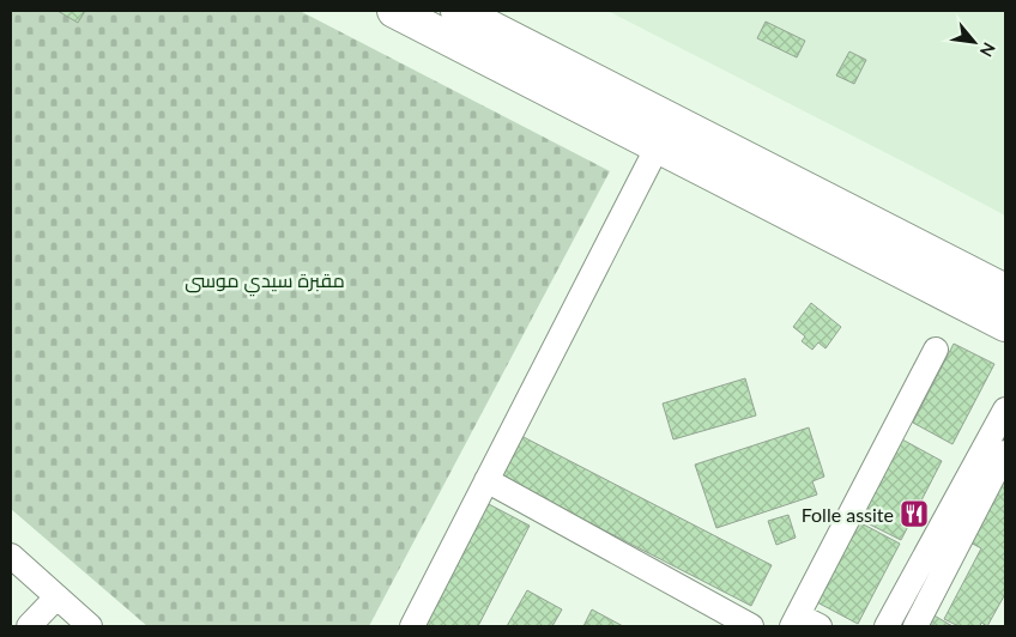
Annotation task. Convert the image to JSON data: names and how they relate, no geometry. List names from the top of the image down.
{
  "parks": ["مقبرة سيدي موسى"],
  "places": {
    "restaurant": ["Folle assite"]
  },
  "north": "bottom right"
}
